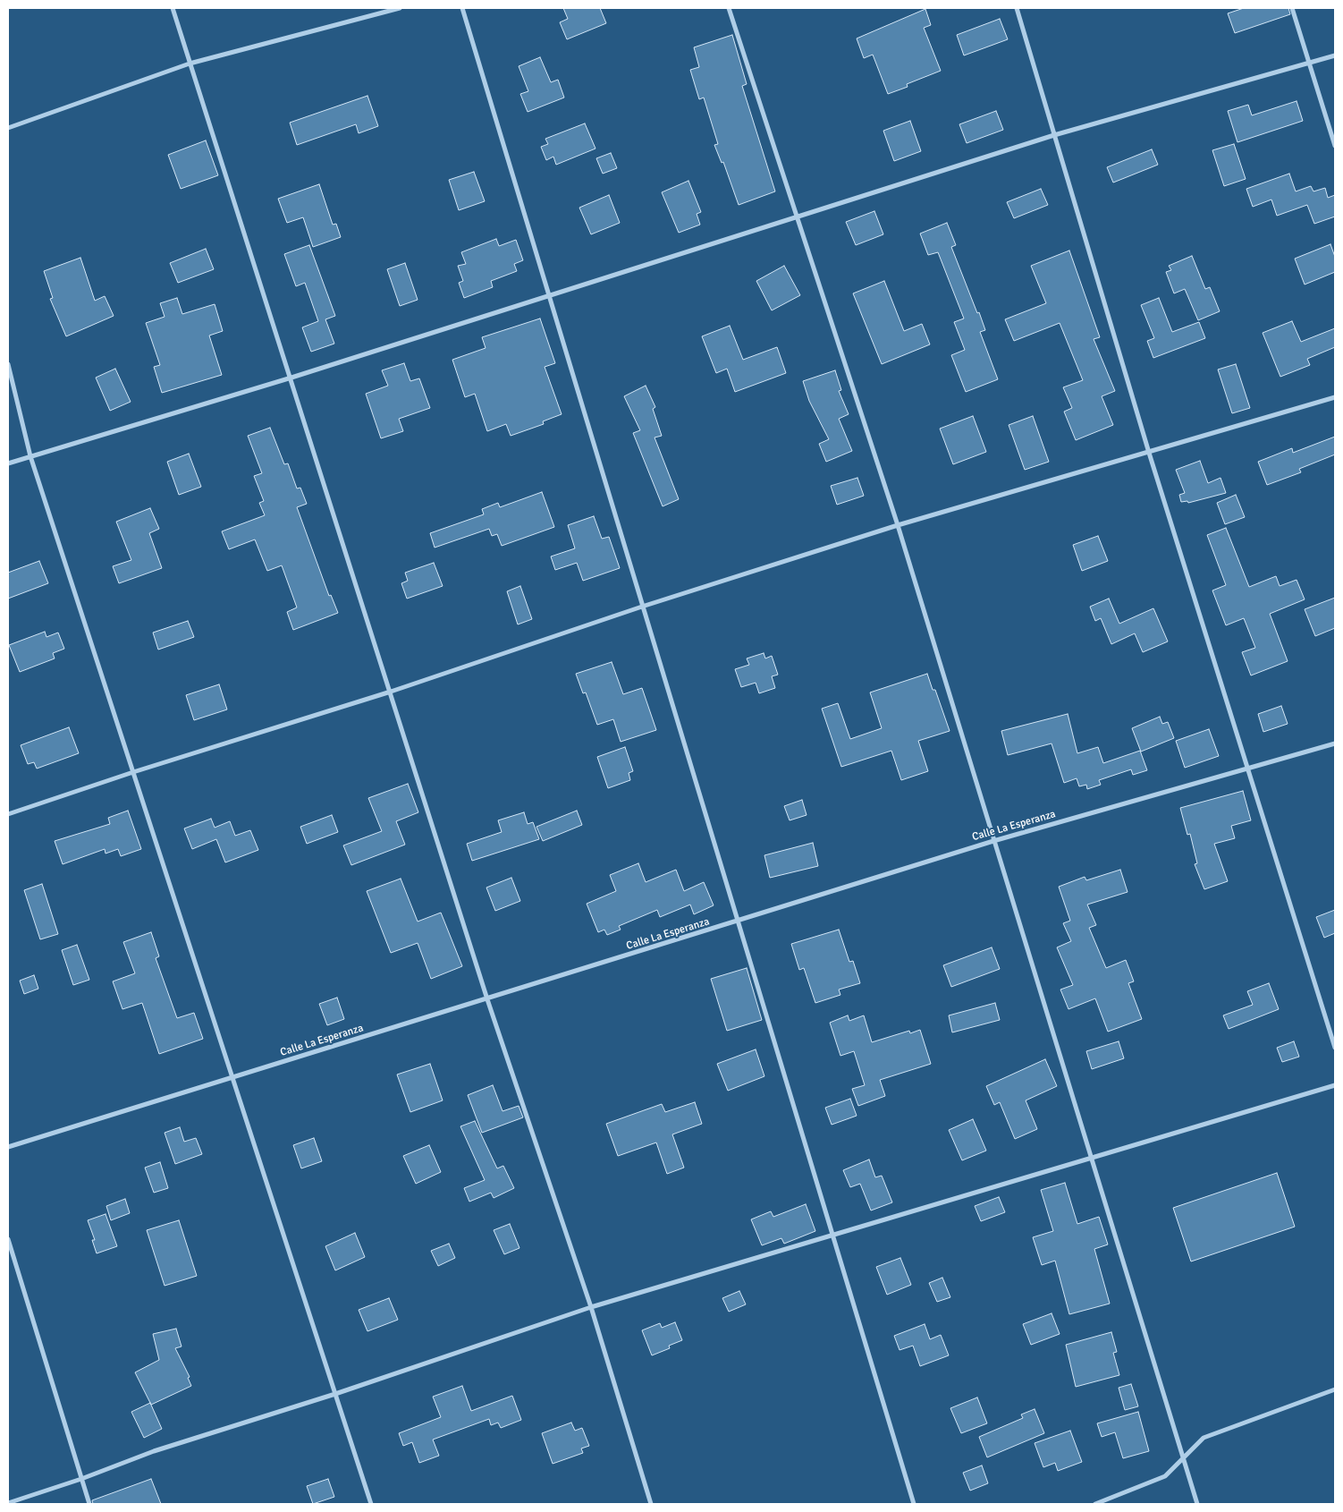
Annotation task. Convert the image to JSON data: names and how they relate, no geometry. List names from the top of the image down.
{
  "streets": {
    "street": ["Calle La Esperanza"]
  }
}
